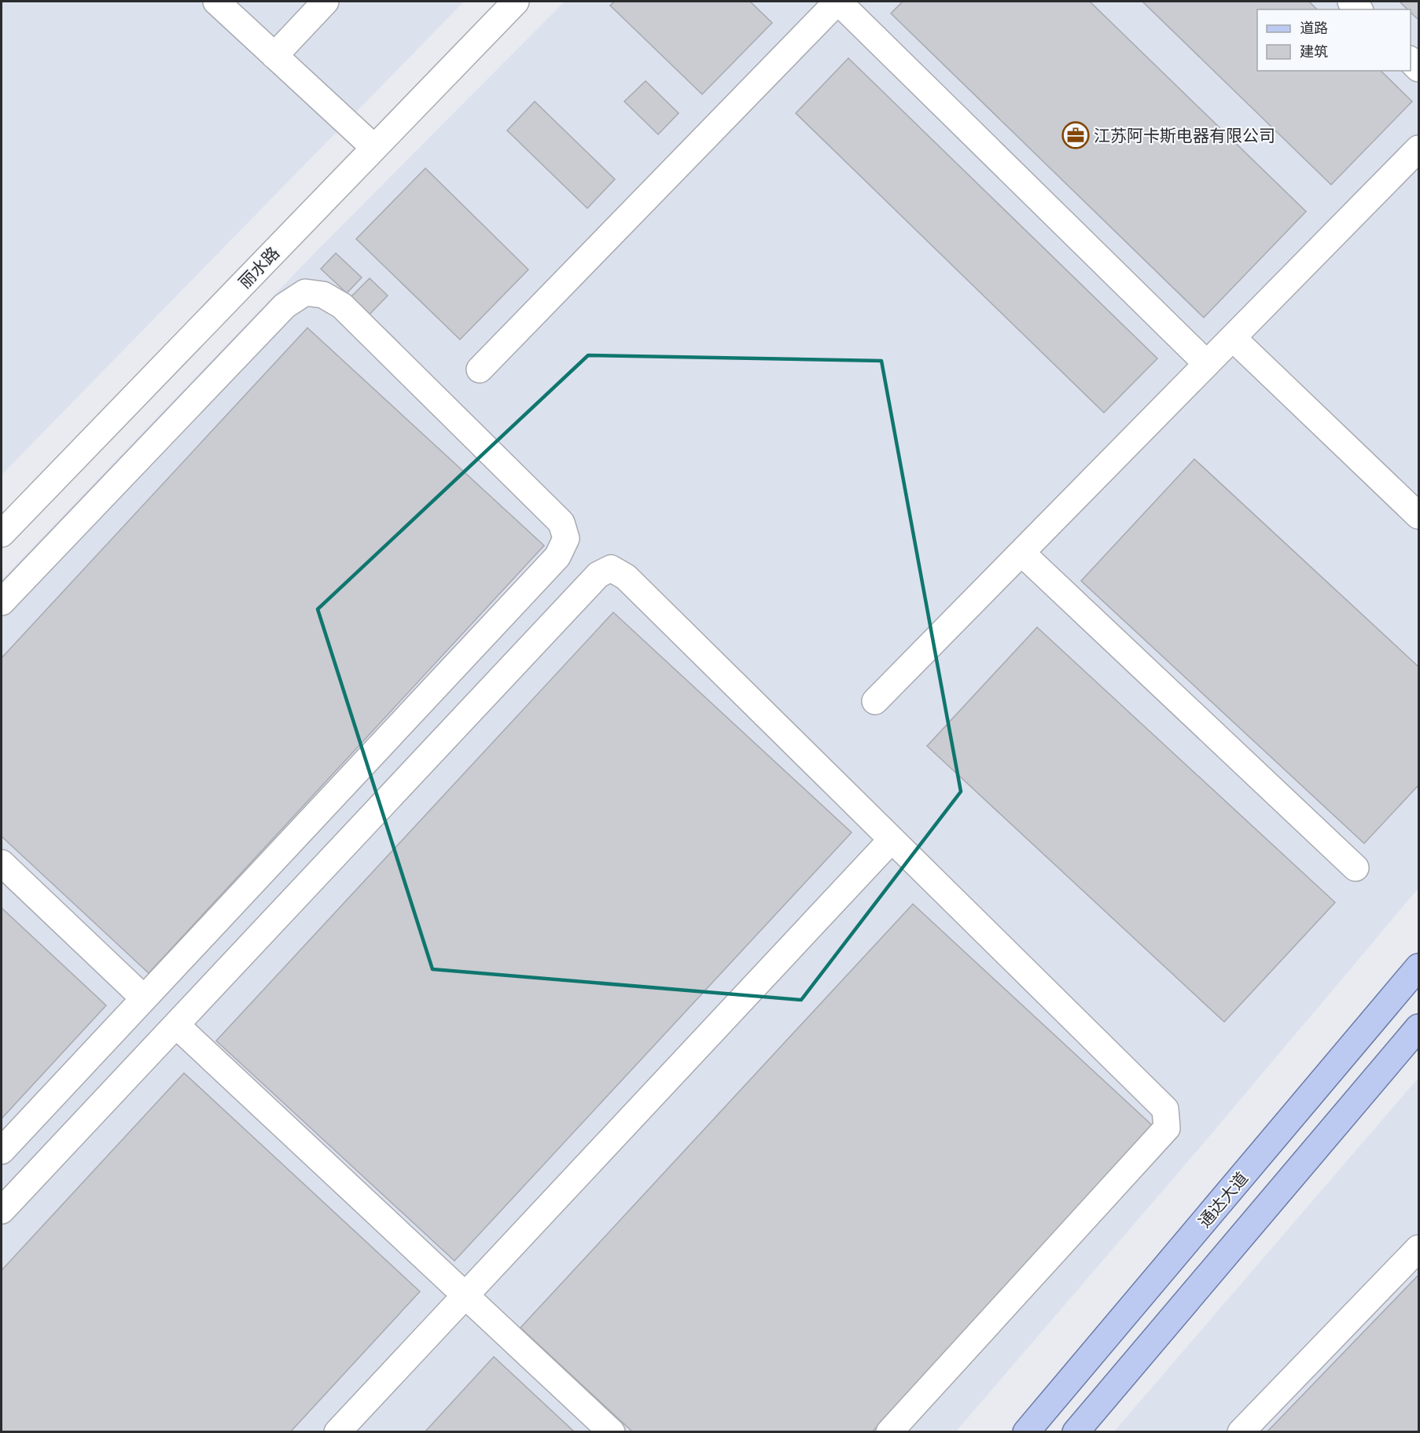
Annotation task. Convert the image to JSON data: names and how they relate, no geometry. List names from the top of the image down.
{
  "streets": {
    "main road": ["通达大道"],
    "street": ["丽水路"]
  },
  "places": {
    "office": ["江苏阿卡斯电器有限公司"]
  },
  "legend": ["道路", "建筑"]
}
